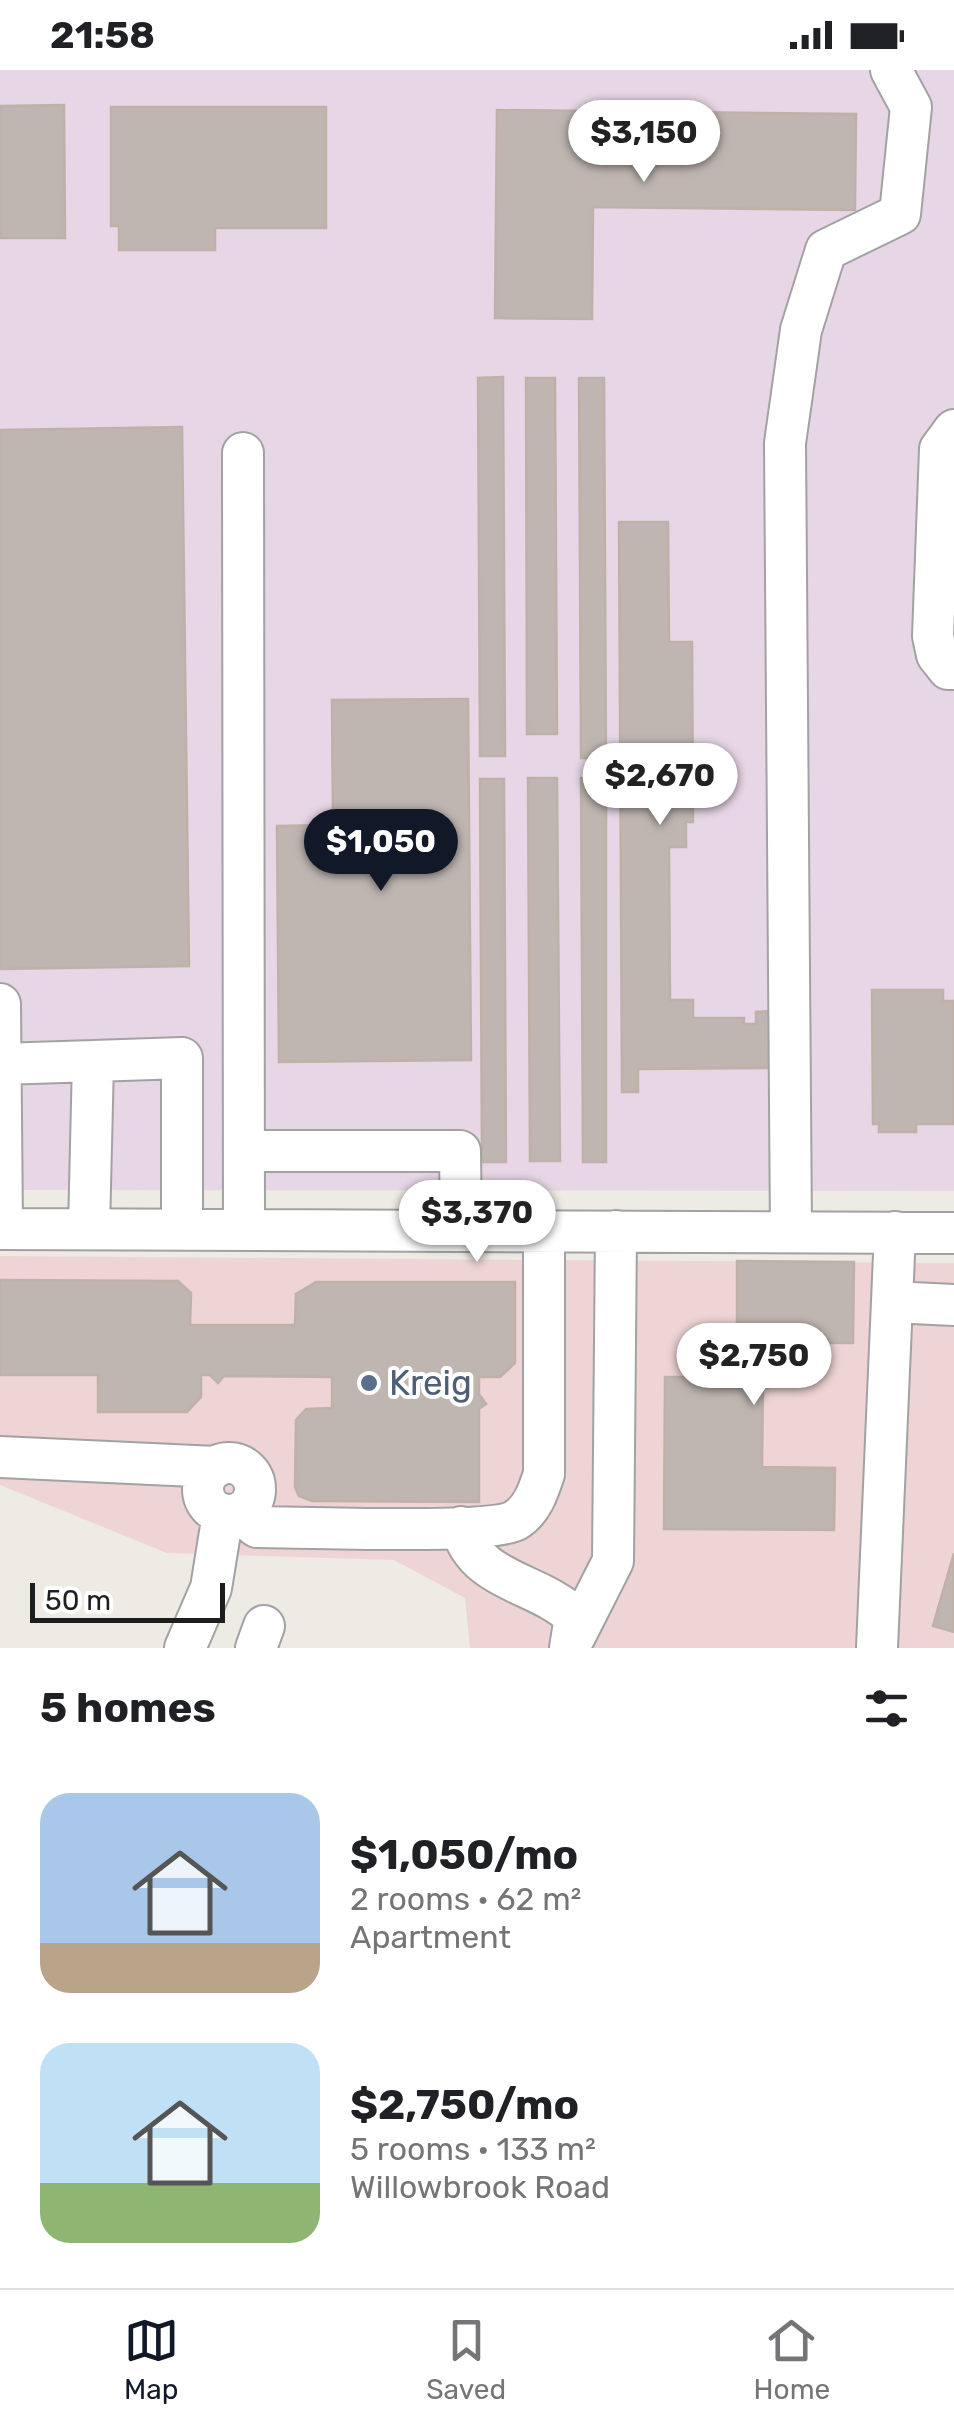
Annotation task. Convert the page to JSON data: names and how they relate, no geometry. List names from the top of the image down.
{
  "places": ["Kreig"],
  "scale_bar": "50 m",
  "page": {
    "status": "21:58",
    "price": [
      "$3,150",
      "$2,670",
      "$1,050",
      "$3,370",
      "$2,750"
    ],
    "scale": "50 m",
    "heading": "5 homes",
    "list": [
      {
        "name": "$1,050/mo",
        "note": "2 rooms · 62 m² · Apartment"
      },
      {
        "name": "$2,750/mo",
        "note": "5 rooms · 133 m² · Willowbrook Road"
      }
    ],
    "tabs": ["Map", "Saved", "Home"]
  }
}
